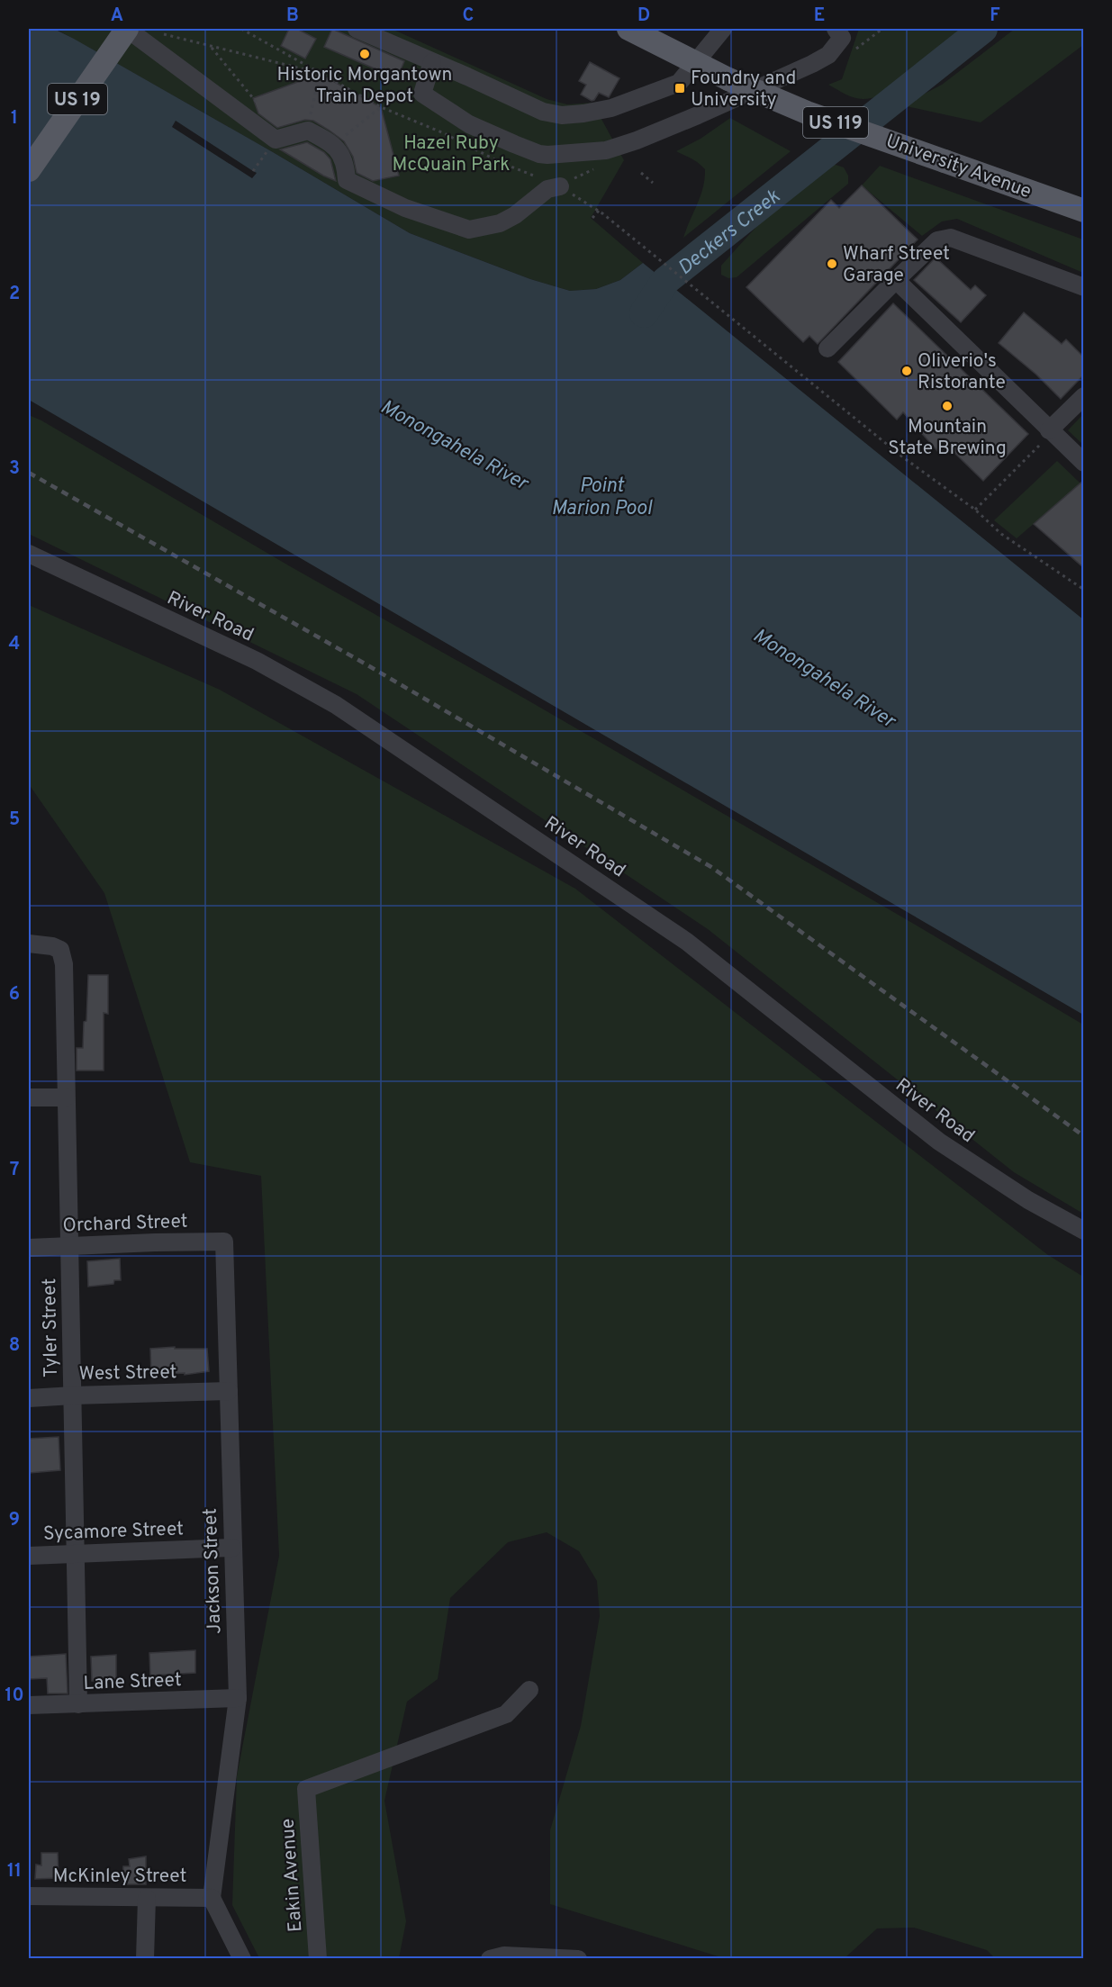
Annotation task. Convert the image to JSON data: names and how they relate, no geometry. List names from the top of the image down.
{
  "streets": {
    "main road": ["US 19", "US 119", "University Avenue"],
    "street": [
      "River Road",
      "Orchard Street",
      "Tyler Street",
      "West Street",
      "Sycamore Street",
      "Jackson Street",
      "Lane Street",
      "McKinley Street",
      "Eakin Avenue"
    ]
  },
  "crossings": [
    ["Orchard Street", "Tyler Street"],
    ["Orchard Street", "Jackson Street"],
    ["Tyler Street", "West Street"],
    ["Tyler Street", "Sycamore Street"],
    ["Tyler Street", "Lane Street"],
    ["West Street", "Jackson Street"],
    ["Sycamore Street", "Jackson Street"],
    ["Jackson Street", "Lane Street"],
    ["Jackson Street", "McKinley Street"]
  ],
  "water": ["Deckers Creek", "Monongahela River", "Point Marion Pool"],
  "parks": ["Hazel Ruby McQuain Park"],
  "places": {
    "other": [
      "Historic Morgantown Train Depot",
      "Wharf Street Garage",
      "Oliverio's Ristorante",
      "Mountain State Brewing"
    ],
    "transit": ["Foundry and University"]
  },
  "grid": {
    "columns": [
      "A",
      "B",
      "C",
      "D",
      "E",
      "F"
    ],
    "rows": [
      "1",
      "2",
      "3",
      "4",
      "5",
      "6",
      "7",
      "8",
      "9",
      "10",
      "11"
    ]
  }
}
